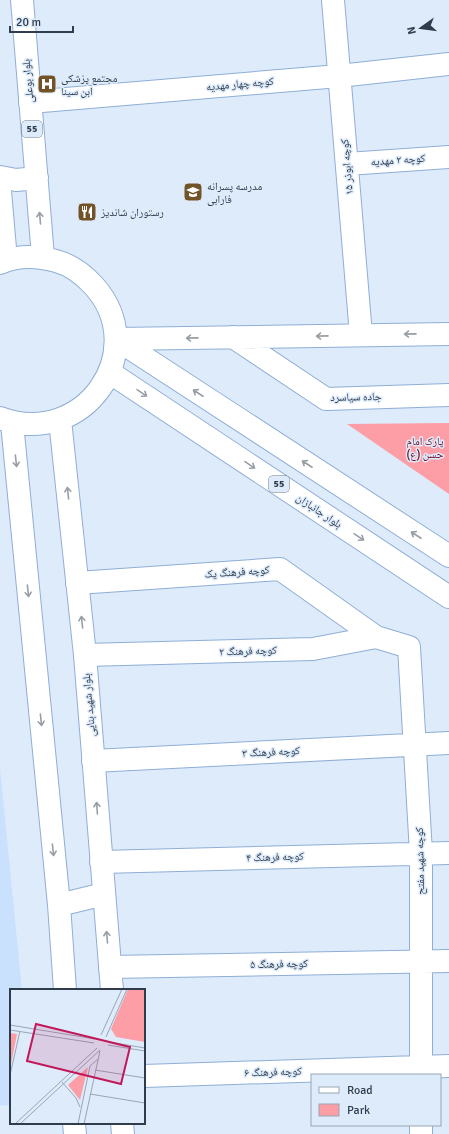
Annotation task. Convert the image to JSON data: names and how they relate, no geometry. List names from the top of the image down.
{
  "streets": {
    "street": [
      "بلوار بوعلی",
      "کوچه چهار مهدیه",
      "55",
      "کوچه ۲ مهدیه",
      "کوچه ابوذر ۱۵",
      "جاده سیاسرد",
      "بلوار جانبازان",
      "کوچه فرهنگ یک",
      "کوچه فرهنگ ۲",
      "بلوار شهید بنایی",
      "کوچه فرهنگ ۳",
      "کوچه فرهنگ ۴",
      "کوچه شهید مفتح",
      "کوچه فرهنگ ۵",
      "کوچه فرهنگ ۶"
    ]
  },
  "crossings": [
    ["بلوار بوعلی", "کوچه چهار مهدیه"],
    ["کوچه چهار مهدیه", "کوچه ابوذر ۱۵"],
    ["کوچه ۲ مهدیه", "کوچه ابوذر ۱۵"],
    ["کوچه فرهنگ یک", "کوچه فرهنگ ۲"],
    ["کوچه فرهنگ یک", "بلوار شهید بنایی"],
    ["کوچه فرهنگ ۲", "بلوار شهید بنایی"],
    ["کوچه فرهنگ ۲", "کوچه شهید مفتح"],
    ["بلوار شهید بنایی", "کوچه فرهنگ ۳"],
    ["بلوار شهید بنایی", "کوچه فرهنگ ۴"],
    ["بلوار شهید بنایی", "کوچه فرهنگ ۵"],
    ["کوچه فرهنگ ۳", "کوچه شهید مفتح"],
    ["کوچه فرهنگ ۴", "کوچه شهید مفتح"],
    ["کوچه شهید مفتح", "کوچه فرهنگ ۵"],
    ["کوچه شهید مفتح", "کوچه فرهنگ ۶"]
  ],
  "parks": ["پارک امام حسن (ع)"],
  "places": {
    "hospital": ["مجتمع پزشکی ابن سینا"],
    "school or university": ["مدرسه پسرانه فارابی"],
    "restaurant": ["رستوران شاندیز"]
  },
  "legend": ["Road", "Park"],
  "scale_bar": "20 m",
  "north": "left"
}
